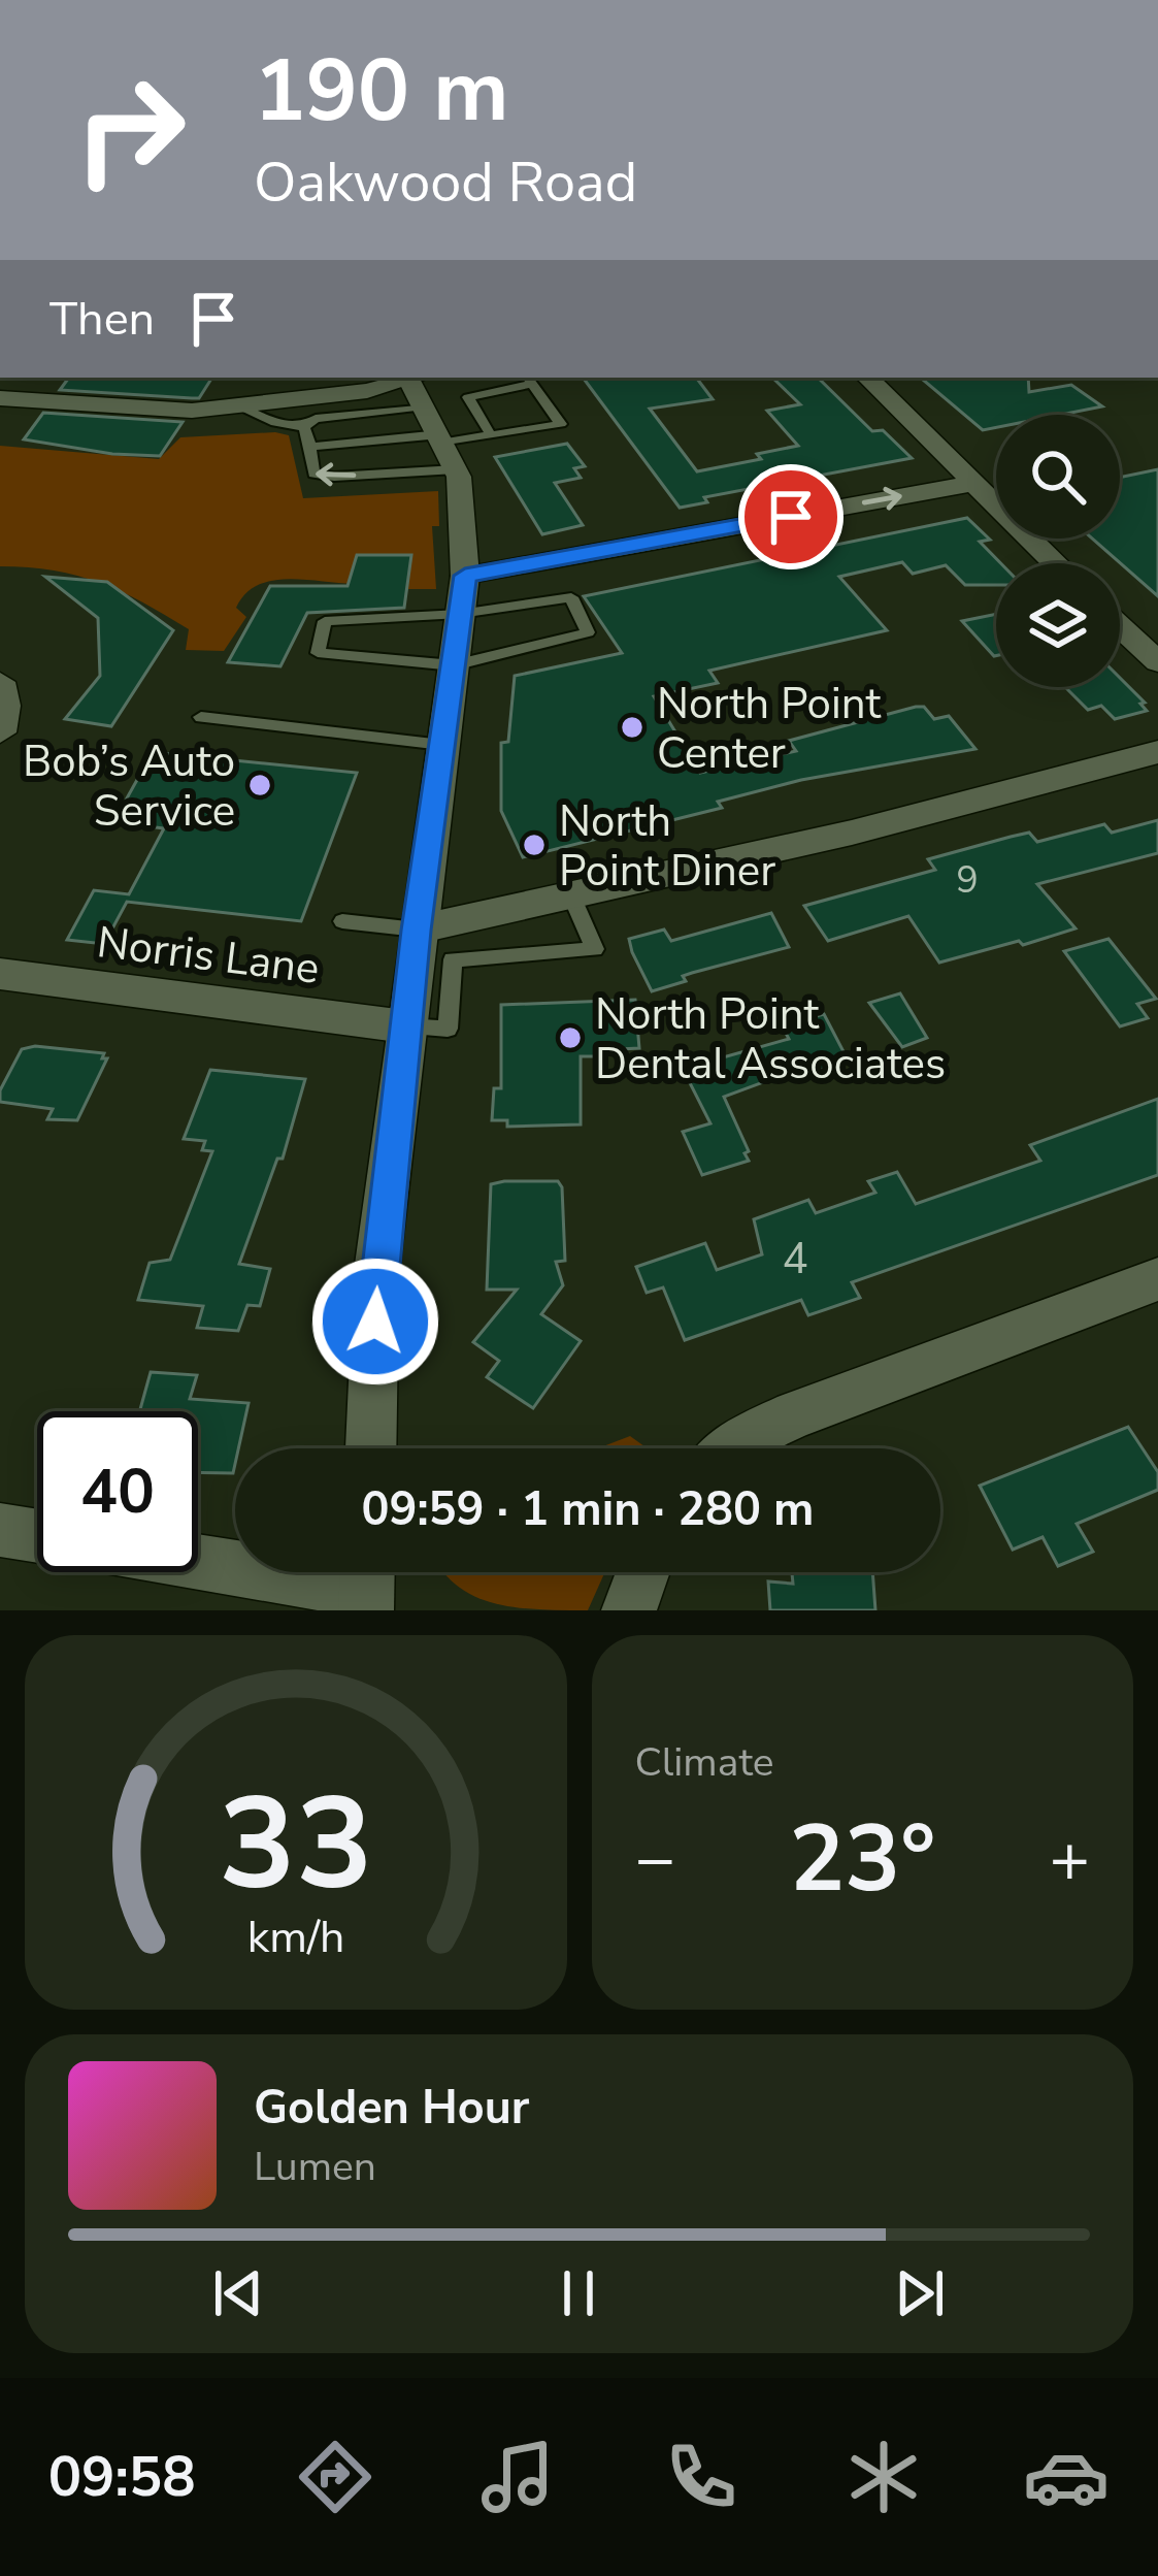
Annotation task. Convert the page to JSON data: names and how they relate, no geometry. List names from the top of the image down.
{
  "streets": {
    "street": ["Norris Lane"]
  },
  "places": [
    "North Point Center",
    "Bob’s Auto Service",
    "North Point Diner",
    "North Point Dental Associates"
  ],
  "house_numbers": ["9", "4"],
  "page": {
    "turn": ["190 m", "Oakwood Road"],
    "then": "Then",
    "limit": "40",
    "trip": "09:59 · 1 min · 280 m",
    "tile": "Climate",
    "heat": ["−", "23°", "+"],
    "song": ["Golden Hour", "Lumen"],
    "tabs": "09:58",
    "gauge": ["33", "km/h"]
  }
}
